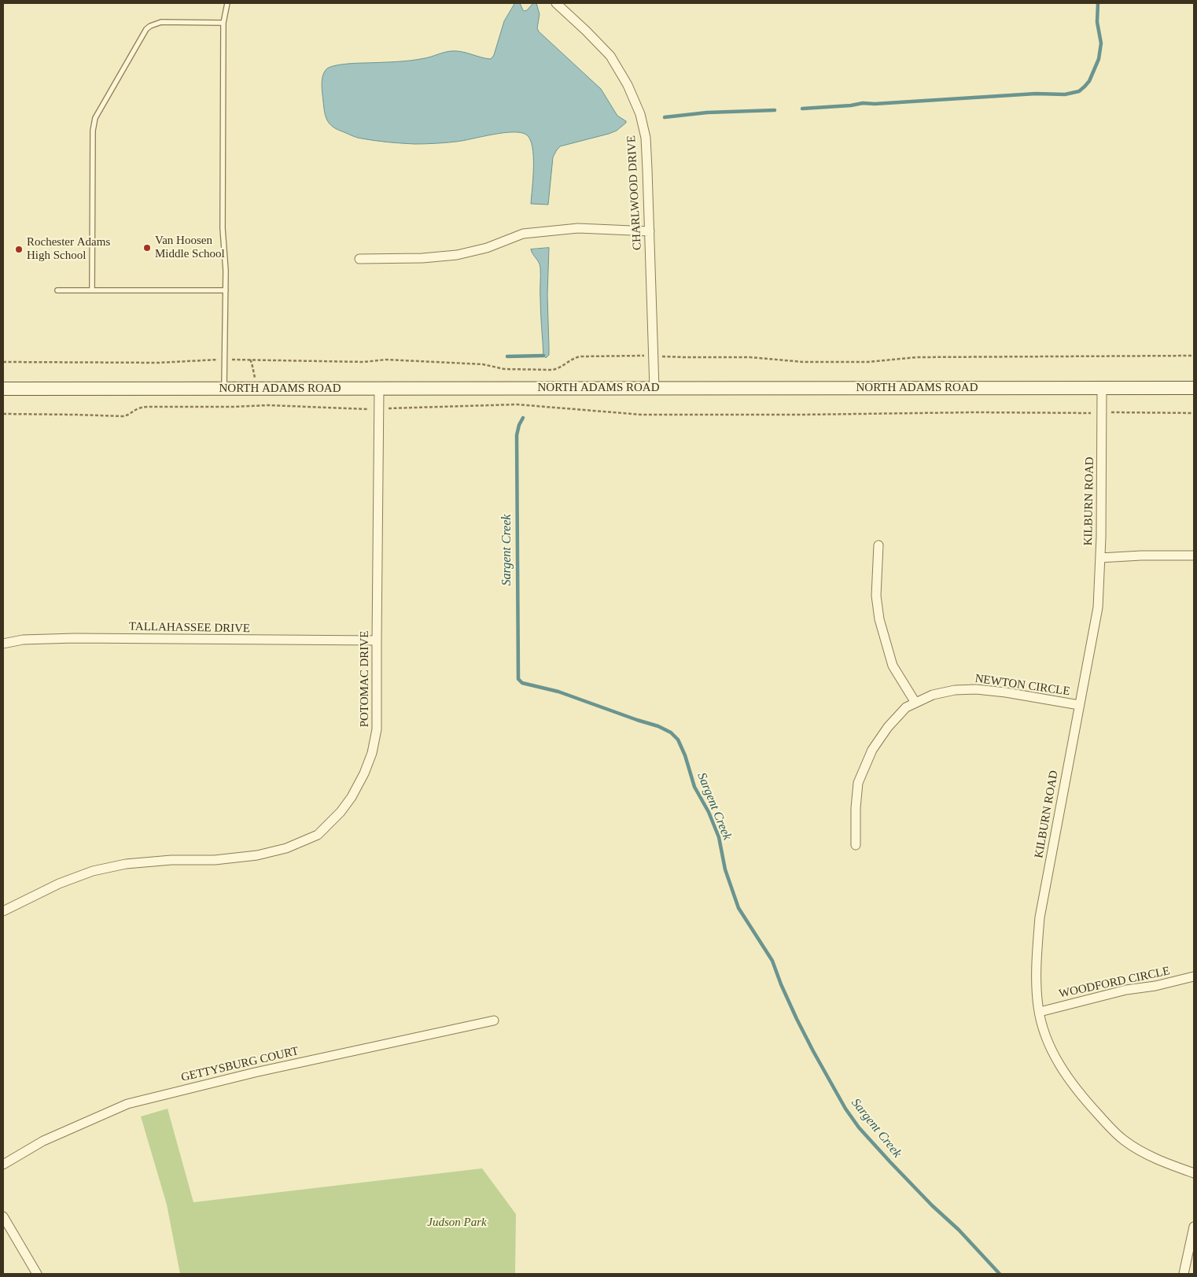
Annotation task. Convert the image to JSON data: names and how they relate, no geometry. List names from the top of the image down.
{
  "streets": {
    "main road": ["NORTH ADAMS ROAD"],
    "street": [
      "CHARLWOOD DRIVE",
      "KILBURN ROAD",
      "TALLAHASSEE DRIVE",
      "POTOMAC DRIVE",
      "NEWTON CIRCLE",
      "WOODFORD CIRCLE",
      "GETTYSBURG COURT"
    ]
  },
  "crossings": [
    ["CHARLWOOD DRIVE", "NORTH ADAMS ROAD"],
    ["NORTH ADAMS ROAD", "KILBURN ROAD"],
    ["NORTH ADAMS ROAD", "POTOMAC DRIVE"],
    ["KILBURN ROAD", "NEWTON CIRCLE"],
    ["KILBURN ROAD", "WOODFORD CIRCLE"],
    ["TALLAHASSEE DRIVE", "POTOMAC DRIVE"]
  ],
  "water": ["Sargent Creek"],
  "parks": ["Judson Park"],
  "places": ["Van Hoosen Middle School", "Rochester Adams High School"]
}
